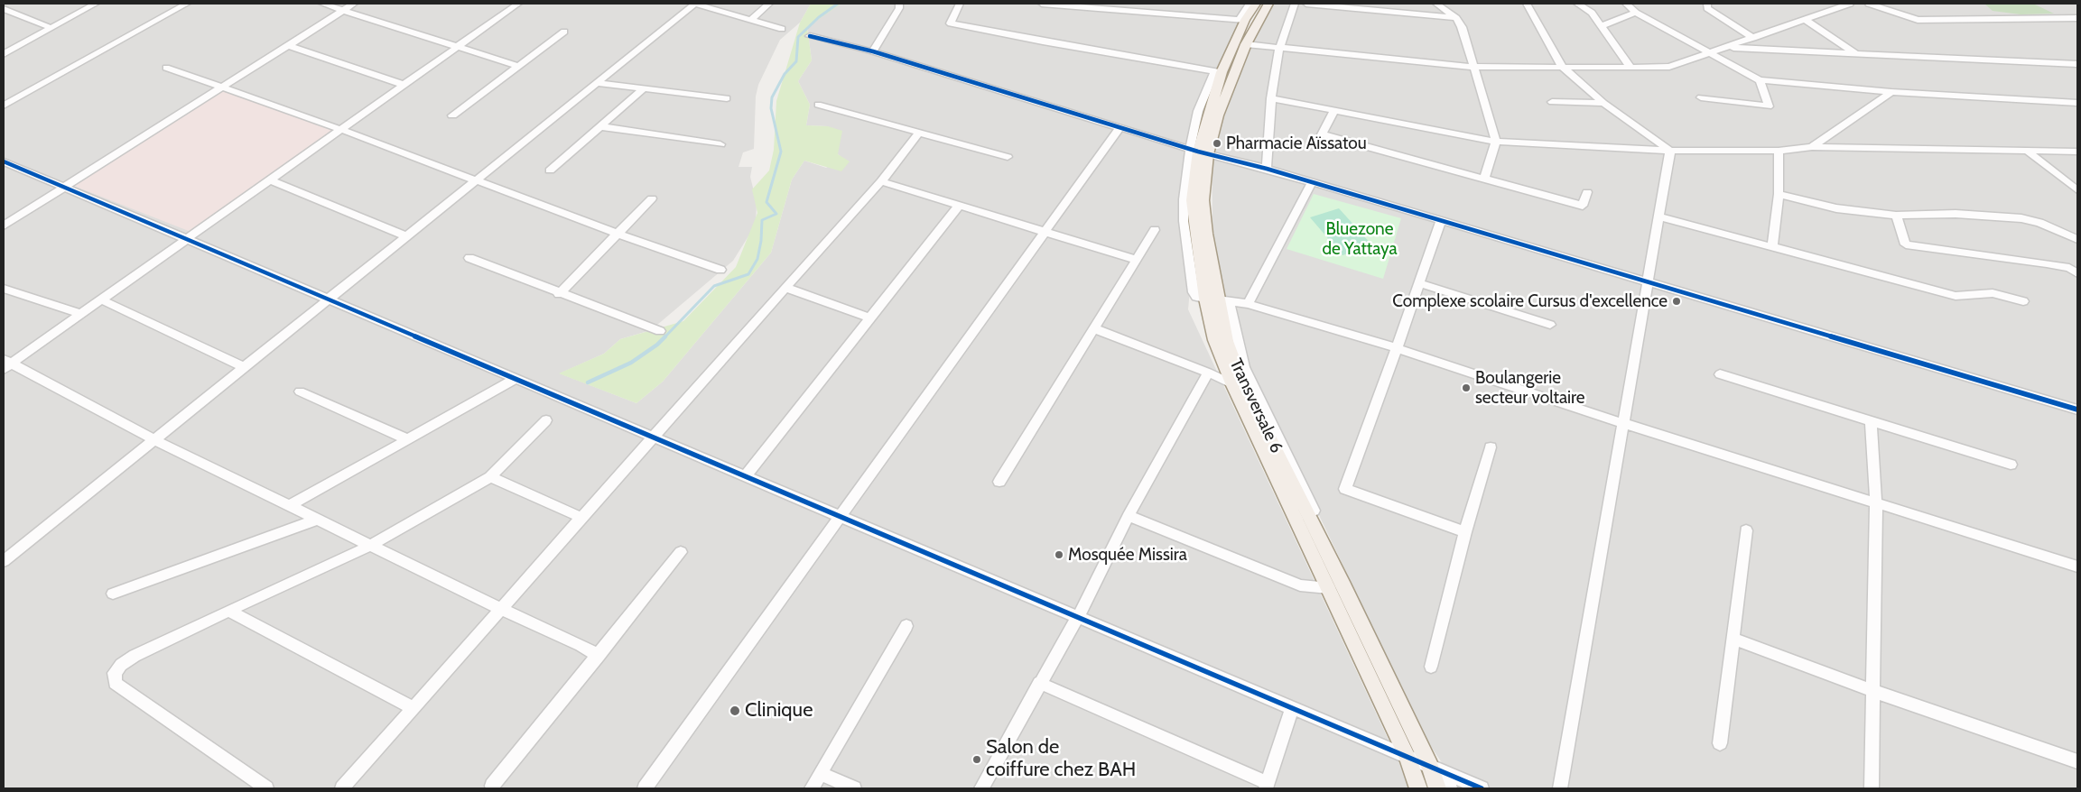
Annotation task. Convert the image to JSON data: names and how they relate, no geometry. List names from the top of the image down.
{
  "streets": {
    "main road": ["Transversale 6"]
  },
  "parks": ["Bluezone de Yattaya"],
  "places": [
    "Pharmacie Aïssatou",
    "Complexe scolaire Cursus d'excellence",
    "Boulangerie secteur voltaire",
    "Mosquée Missira",
    "Clinique",
    "Salon de coiffure chez BAH"
  ]
}
